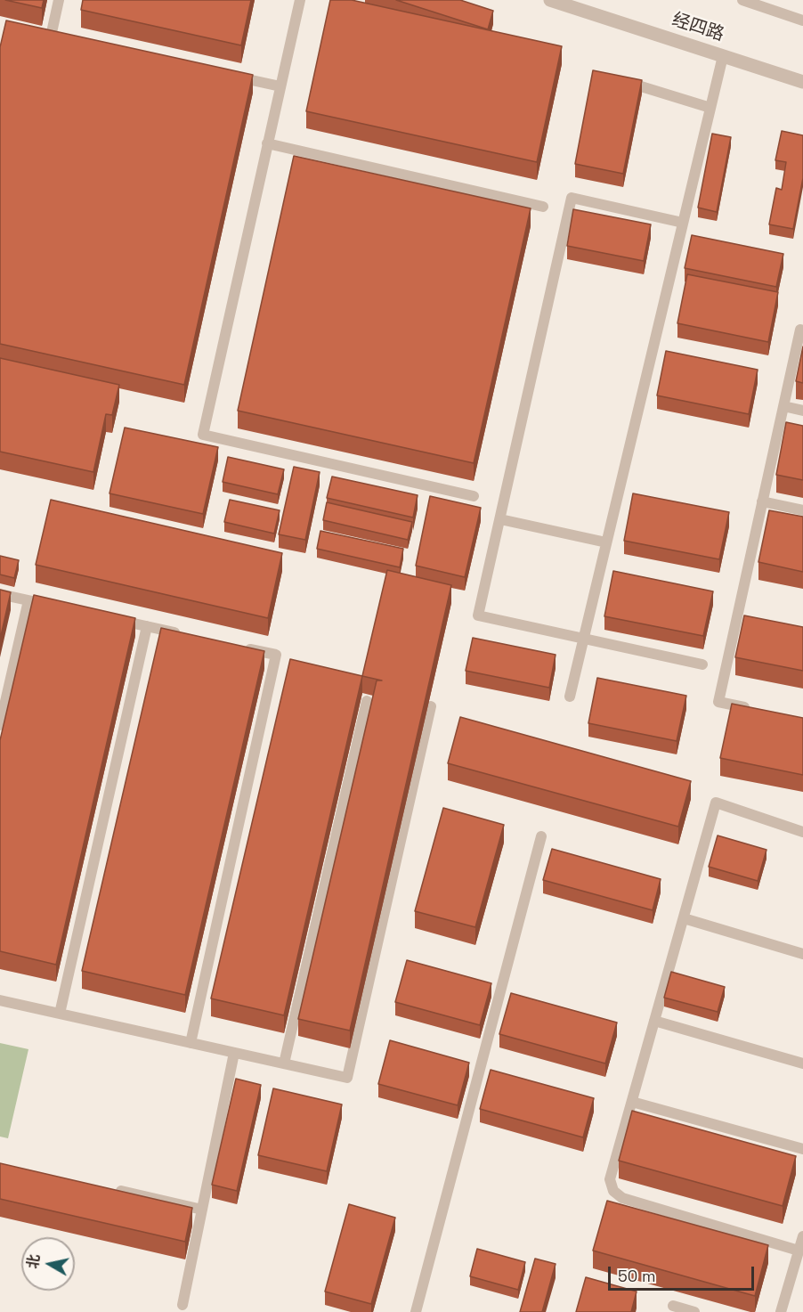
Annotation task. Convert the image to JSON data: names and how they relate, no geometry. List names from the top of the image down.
{
  "streets": {
    "street": ["经四路"]
  },
  "scale_bar": "50 m",
  "north": "left"
}
